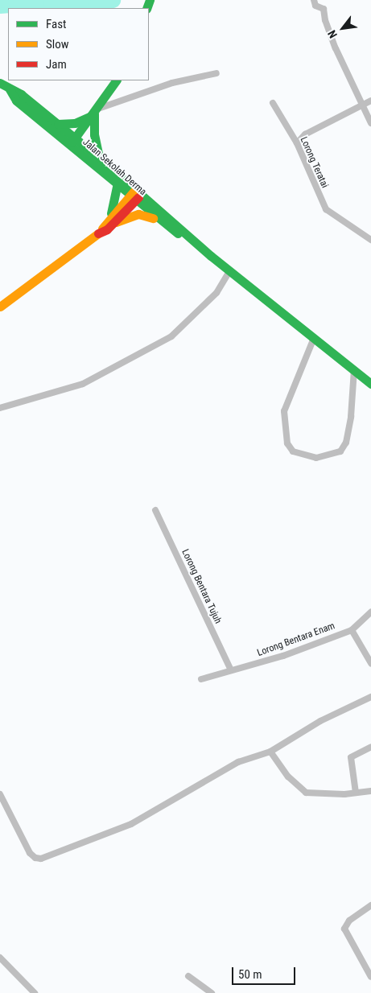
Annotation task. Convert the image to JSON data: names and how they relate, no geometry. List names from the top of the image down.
{
  "streets": {
    "street": [
      "Lorong Teratai",
      "Jalan Sekolah Derma",
      "Lorong Bentara Tujuh",
      "Lorong Bentara Enam"
    ]
  },
  "crossings": [
    ["Lorong Bentara Tujuh", "Lorong Bentara Enam"]
  ],
  "legend": ["Fast", "Slow", "Jam"],
  "scale_bar": "50 m",
  "north": "bottom left"
}
